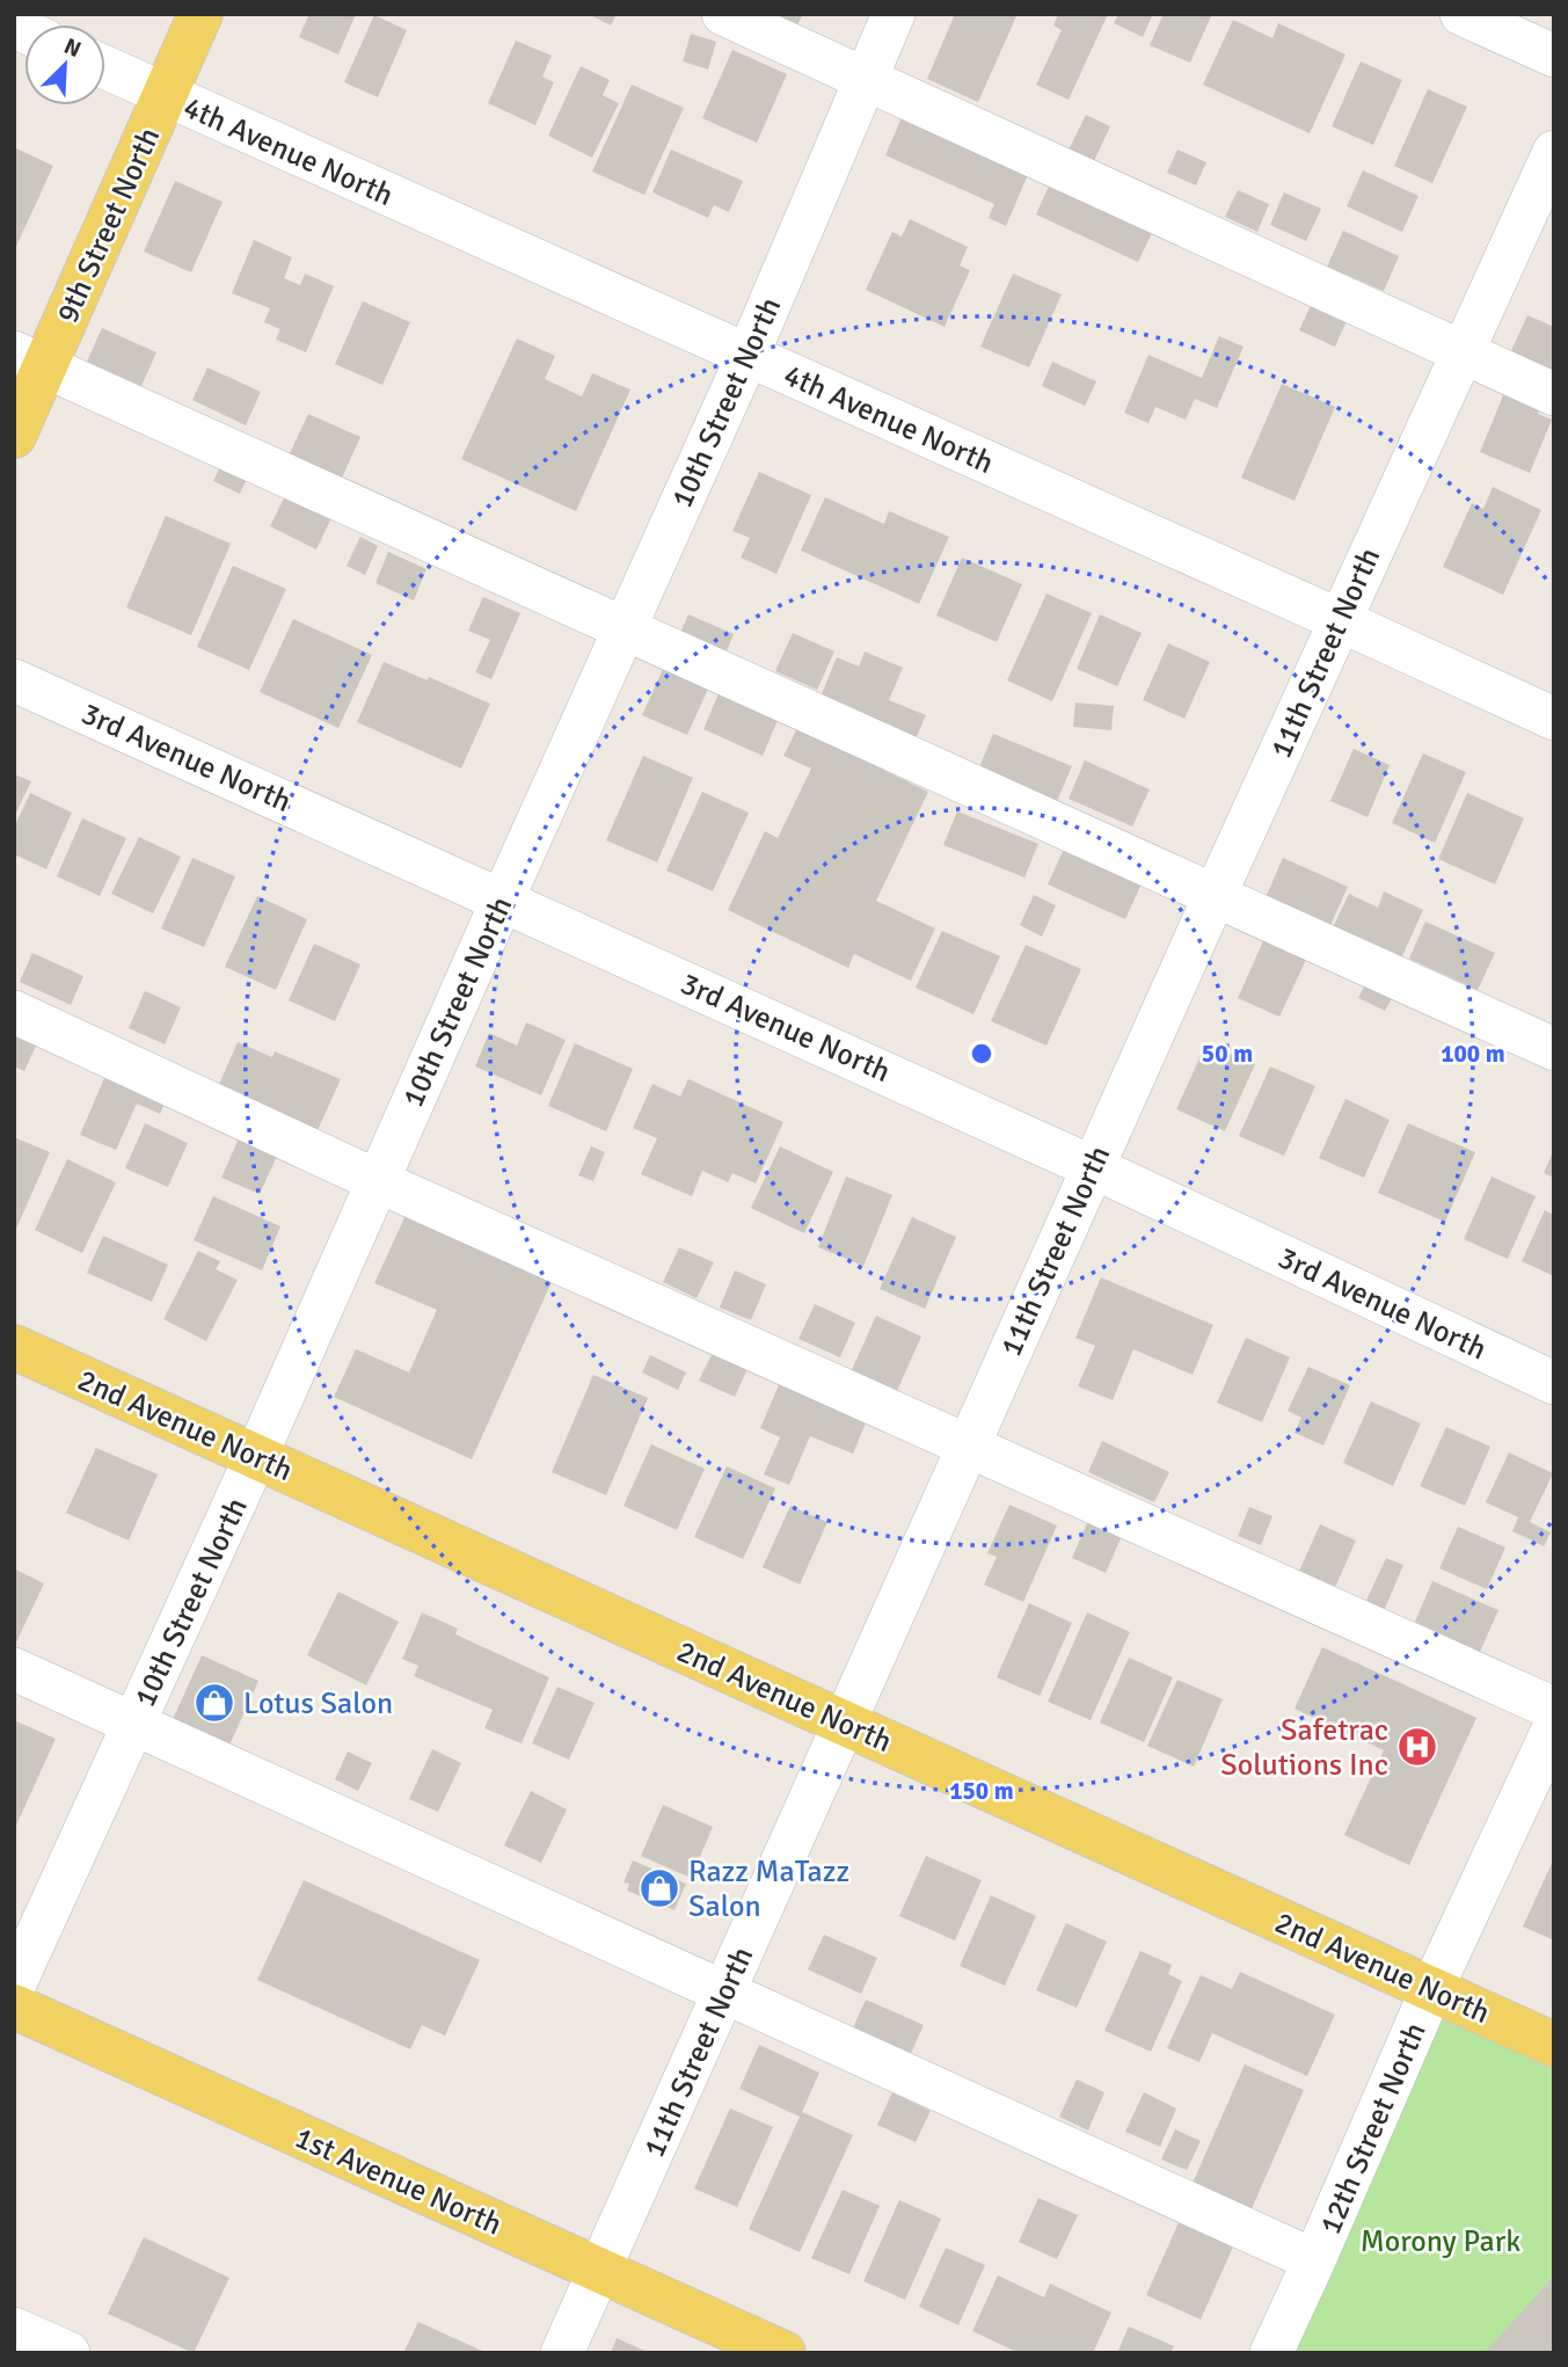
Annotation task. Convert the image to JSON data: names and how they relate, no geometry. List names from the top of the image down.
{
  "streets": {
    "main road": ["9th Street North", "2nd Avenue North", "1st Avenue North"],
    "street": [
      "4th Avenue North",
      "10th Street North",
      "11th Street North",
      "3rd Avenue North",
      "12th Street North"
    ]
  },
  "crossings": [
    ["4th Avenue North", "9th Street North"],
    ["4th Avenue North", "10th Street North"],
    ["4th Avenue North", "11th Street North"],
    ["10th Street North", "3rd Avenue North"],
    ["10th Street North", "2nd Avenue North"],
    ["11th Street North", "3rd Avenue North"],
    ["11th Street North", "2nd Avenue North"],
    ["11th Street North", "1st Avenue North"],
    ["2nd Avenue North", "12th Street North"]
  ],
  "parks": ["Morony Park"],
  "places": {
    "shop": ["Lotus Salon", "Razz MaTazz Salon"],
    "hospital": ["Safetrac Solutions Inc"]
  },
  "north": "top right",
  "rings": ["50 m", "100 m", "150 m"]
}
